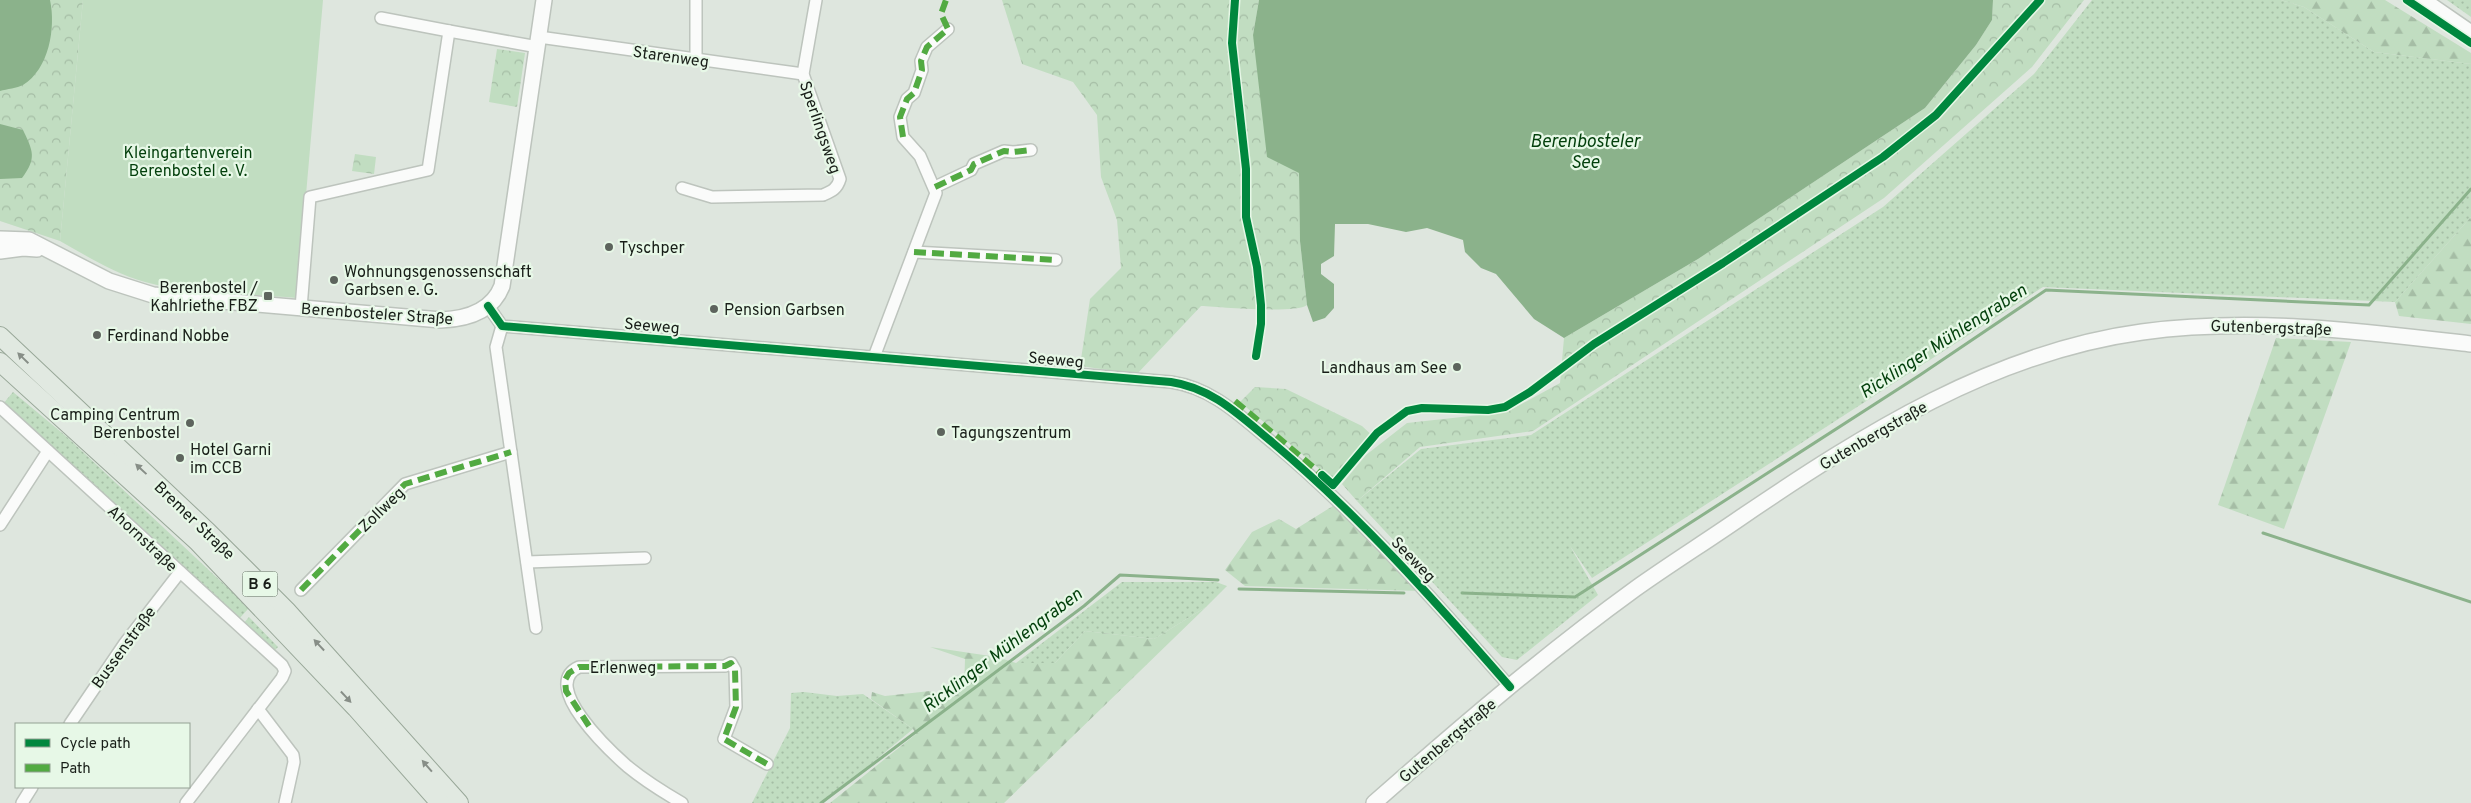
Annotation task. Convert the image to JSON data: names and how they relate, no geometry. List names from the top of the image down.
{
  "streets": {
    "main road": [
      "Berenbosteler Straße",
      "Gutenbergstraße",
      "Bremer Straße",
      "B 6"
    ],
    "street": [
      "Starenweg",
      "Sperlingsweg",
      "Seeweg",
      "Zollweg",
      "Ahornstraße",
      "Bussenstraße",
      "Erlenweg"
    ]
  },
  "crossings": [
    ["Starenweg", "Sperlingsweg"],
    ["Seeweg", "Gutenbergstraße"],
    ["Ahornstraße", "Bussenstraße"]
  ],
  "water": ["Berenbosteler See", "Ricklinger Mühlengraben"],
  "parks": ["Kleingartenverein Berenbostel e. V."],
  "places": {
    "other": [
      "Tyschper",
      "Wohnungsgenossenschaft Garbsen e. G.",
      "Pension Garbsen",
      "Ferdinand Nobbe",
      "Landhaus am See",
      "Camping Centrum Berenbostel",
      "Tagungszentrum",
      "Hotel Garni im CCB"
    ],
    "transit": ["Berenbostel / Kahlriethe FBZ"]
  },
  "legend": ["Cycle path", "Path"]
}
